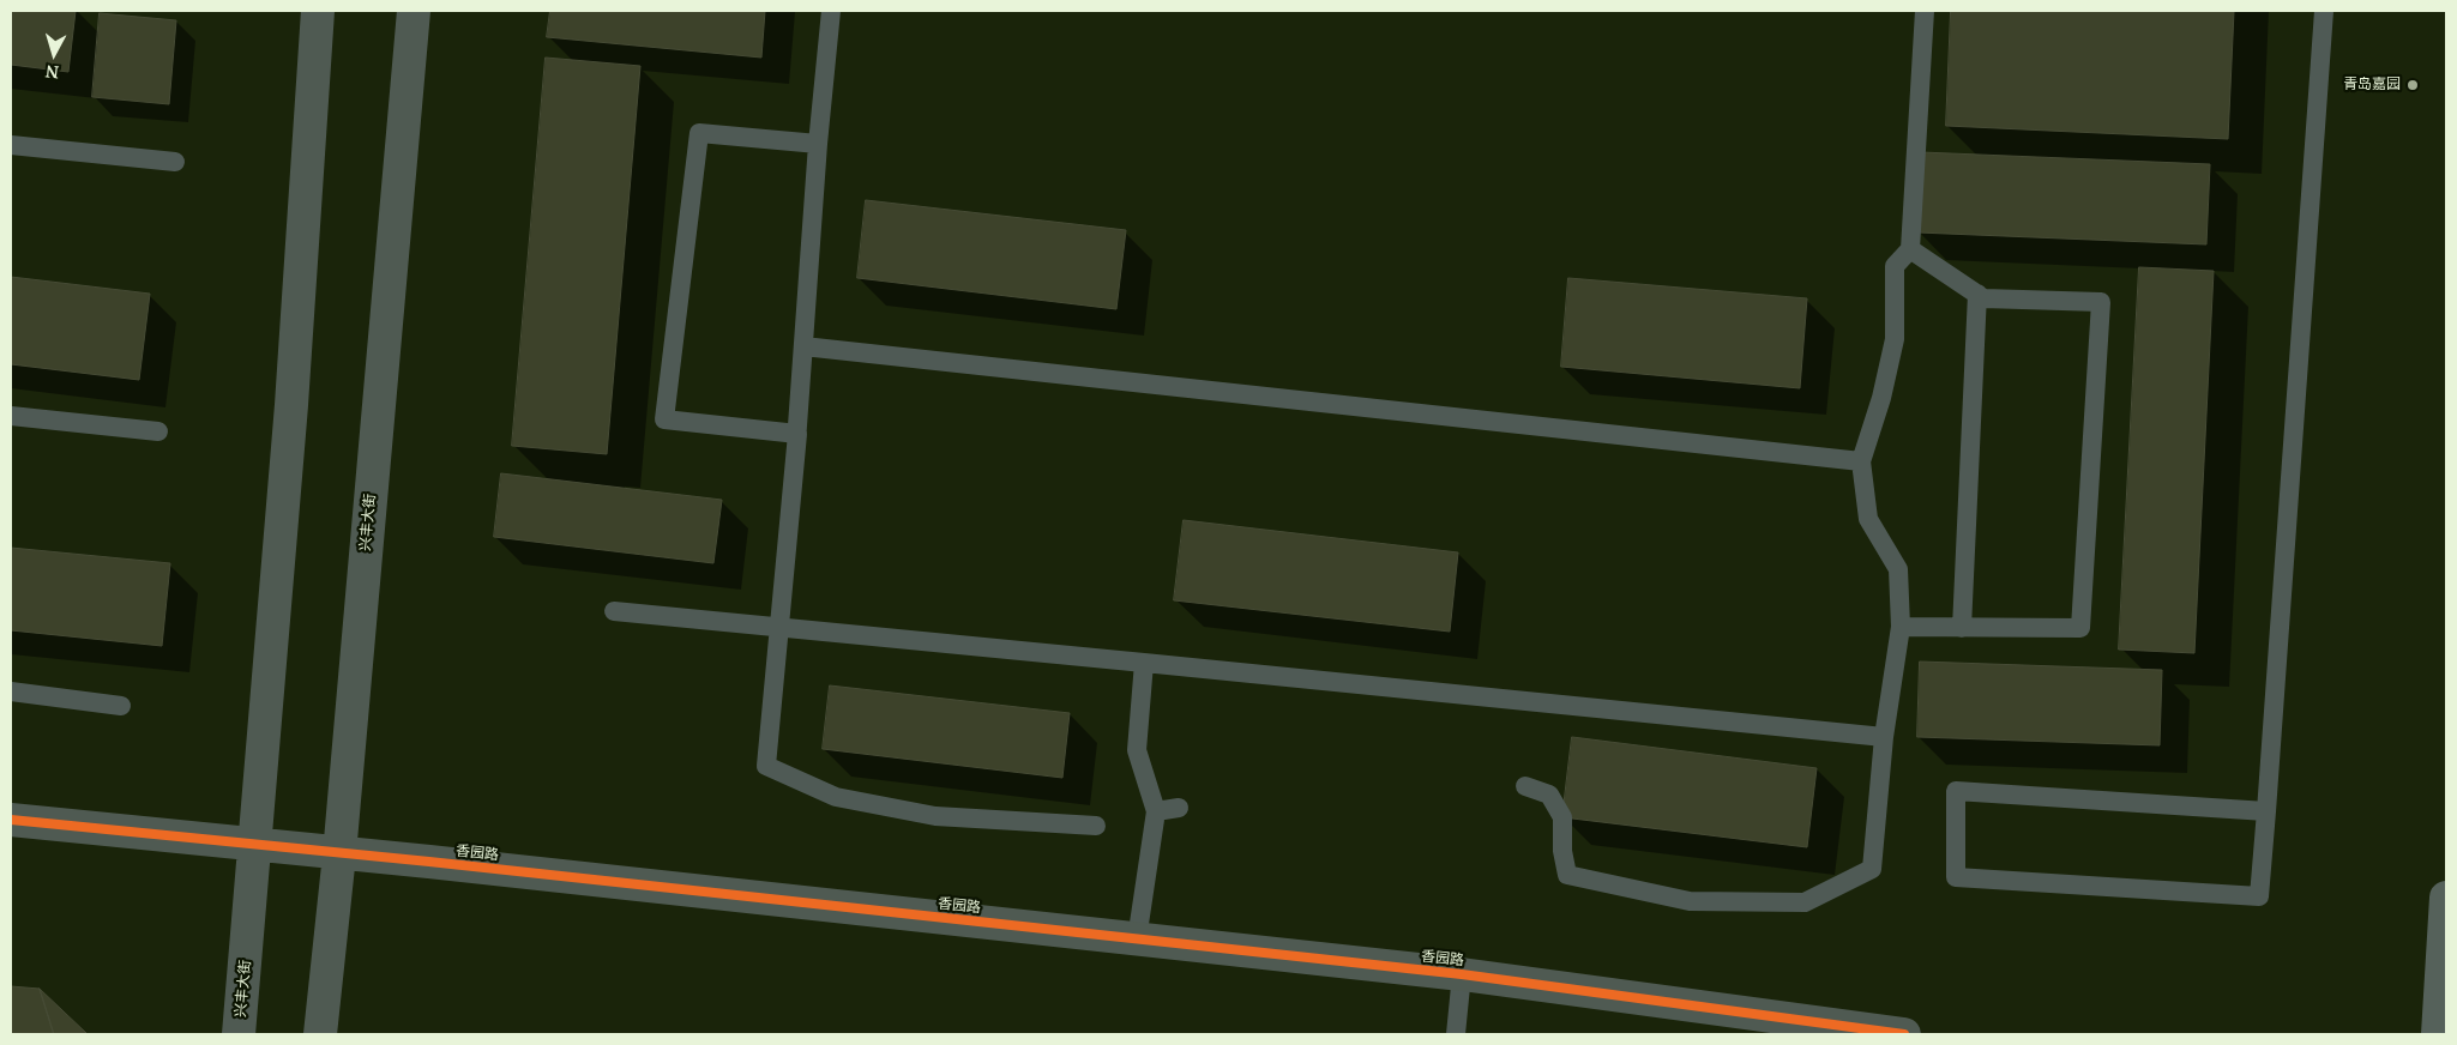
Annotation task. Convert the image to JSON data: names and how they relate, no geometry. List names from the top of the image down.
{
  "streets": {
    "main road": ["兴丰大街", "香园路"]
  },
  "crossings": [
    ["兴丰大街", "香园路"]
  ],
  "places": ["青岛嘉园"],
  "north": "bottom"
}
